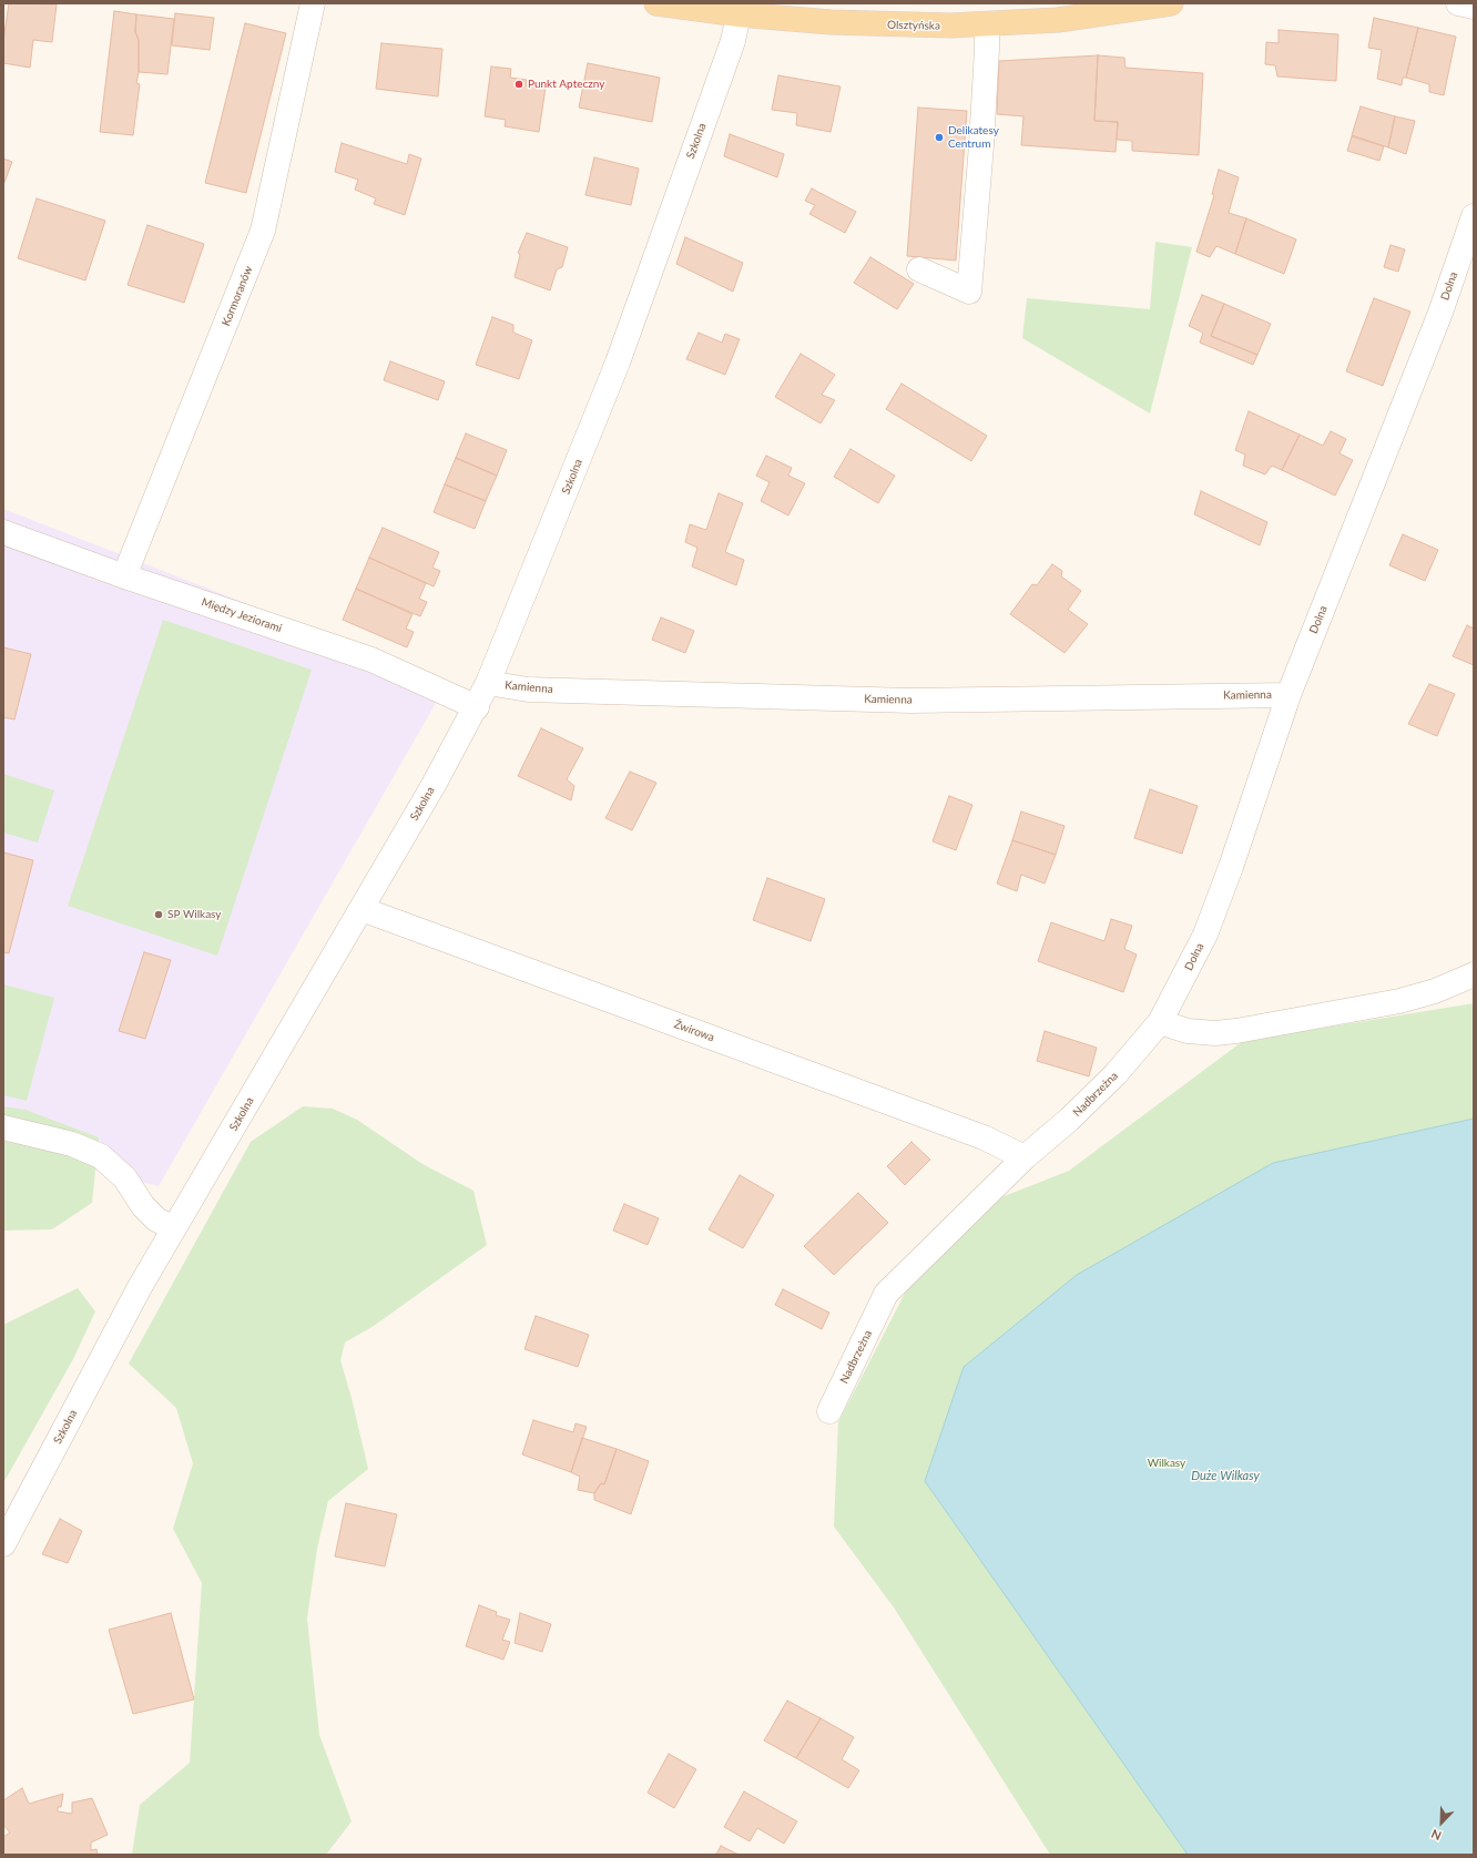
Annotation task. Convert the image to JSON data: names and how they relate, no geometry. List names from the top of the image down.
{
  "streets": {
    "main road": ["Olsztyńska"],
    "street": [
      "Szkolna",
      "Dolna",
      "Kormoranów",
      "Między Jeziorami",
      "Kamienna",
      "Żwirowa",
      "Nadbrzeżna"
    ]
  },
  "crossings": [
    ["Olsztyńska", "Szkolna"],
    ["Szkolna", "Między Jeziorami"],
    ["Szkolna", "Kamienna"],
    ["Szkolna", "Żwirowa"],
    ["Dolna", "Kamienna"],
    ["Dolna", "Nadbrzeżna"],
    ["Kormoranów", "Między Jeziorami"],
    ["Żwirowa", "Nadbrzeżna"]
  ],
  "water": ["Duże Wilkasy"],
  "parks": ["Wilkasy"],
  "places": ["Punkt Apteczny", "Delikatesy Centrum", "SP Wilkasy"],
  "north": "bottom left"
}
